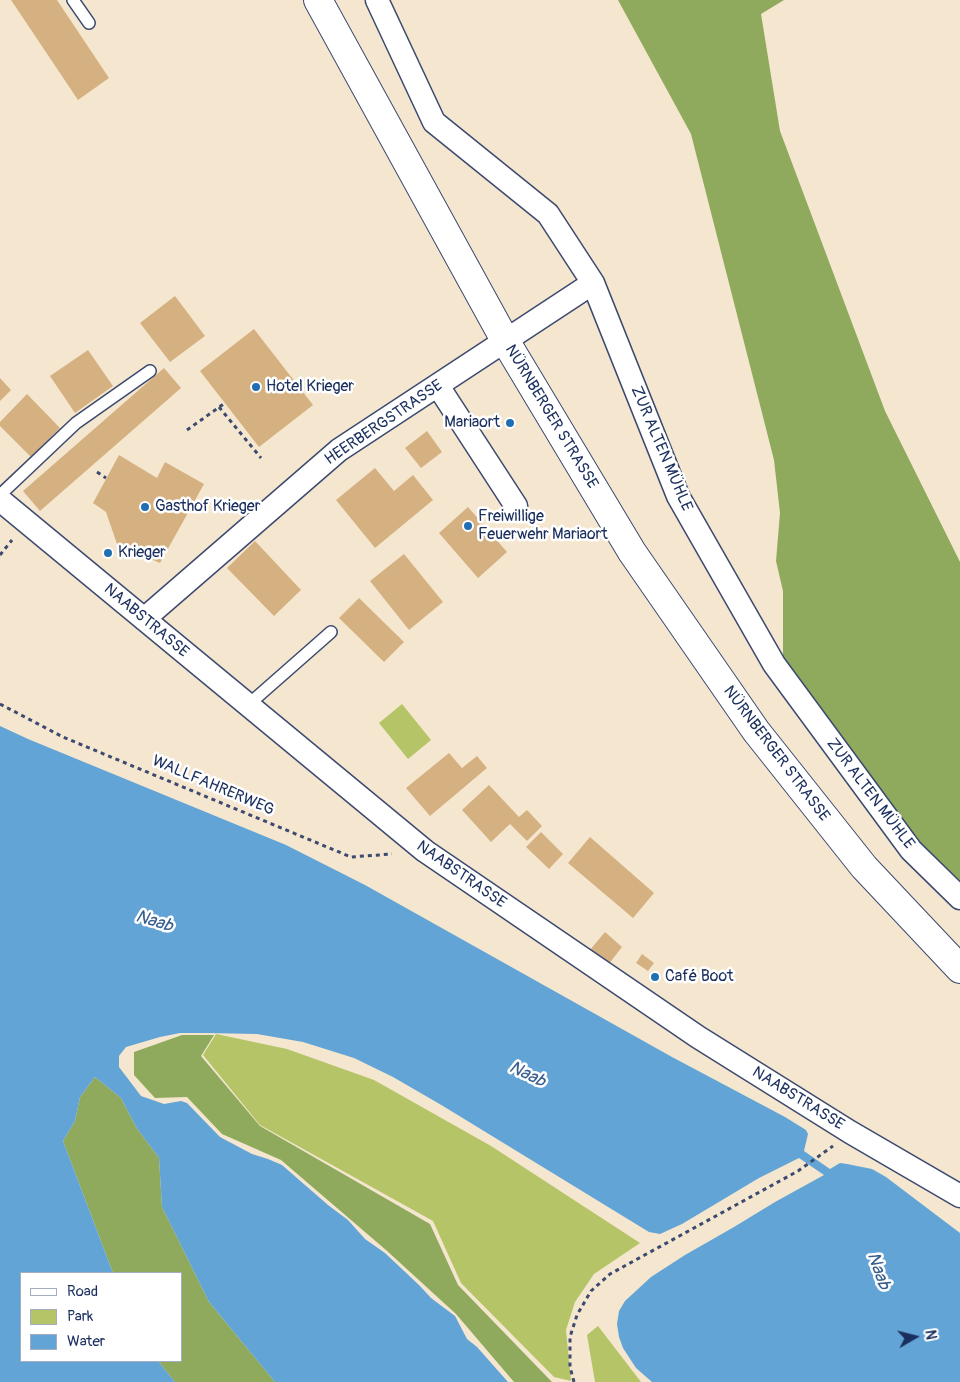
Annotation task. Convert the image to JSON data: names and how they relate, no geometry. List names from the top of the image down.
{
  "streets": {
    "main road": ["NÜRNBERGER STRASSE"],
    "street": ["HEERBERGSTRASSE", "ZUR ALTEN MÜHLE", "NAABSTRASSE"],
    "path": ["WALLFAHRERWEG"]
  },
  "crossings": [
    ["NÜRNBERGER STRASSE", "HEERBERGSTRASSE"],
    ["HEERBERGSTRASSE", "ZUR ALTEN MÜHLE"],
    ["HEERBERGSTRASSE", "NAABSTRASSE"],
    ["NAABSTRASSE", "WALLFAHRERWEG"]
  ],
  "water": ["Naab"],
  "places": [
    "Hotel Krieger",
    "Mariaort",
    "Gasthof Krieger",
    "Freiwillige Feuerwehr Mariaort",
    "Krieger",
    "Café Boot"
  ],
  "legend": ["Road", "Park", "Water"],
  "north": "right"
}
